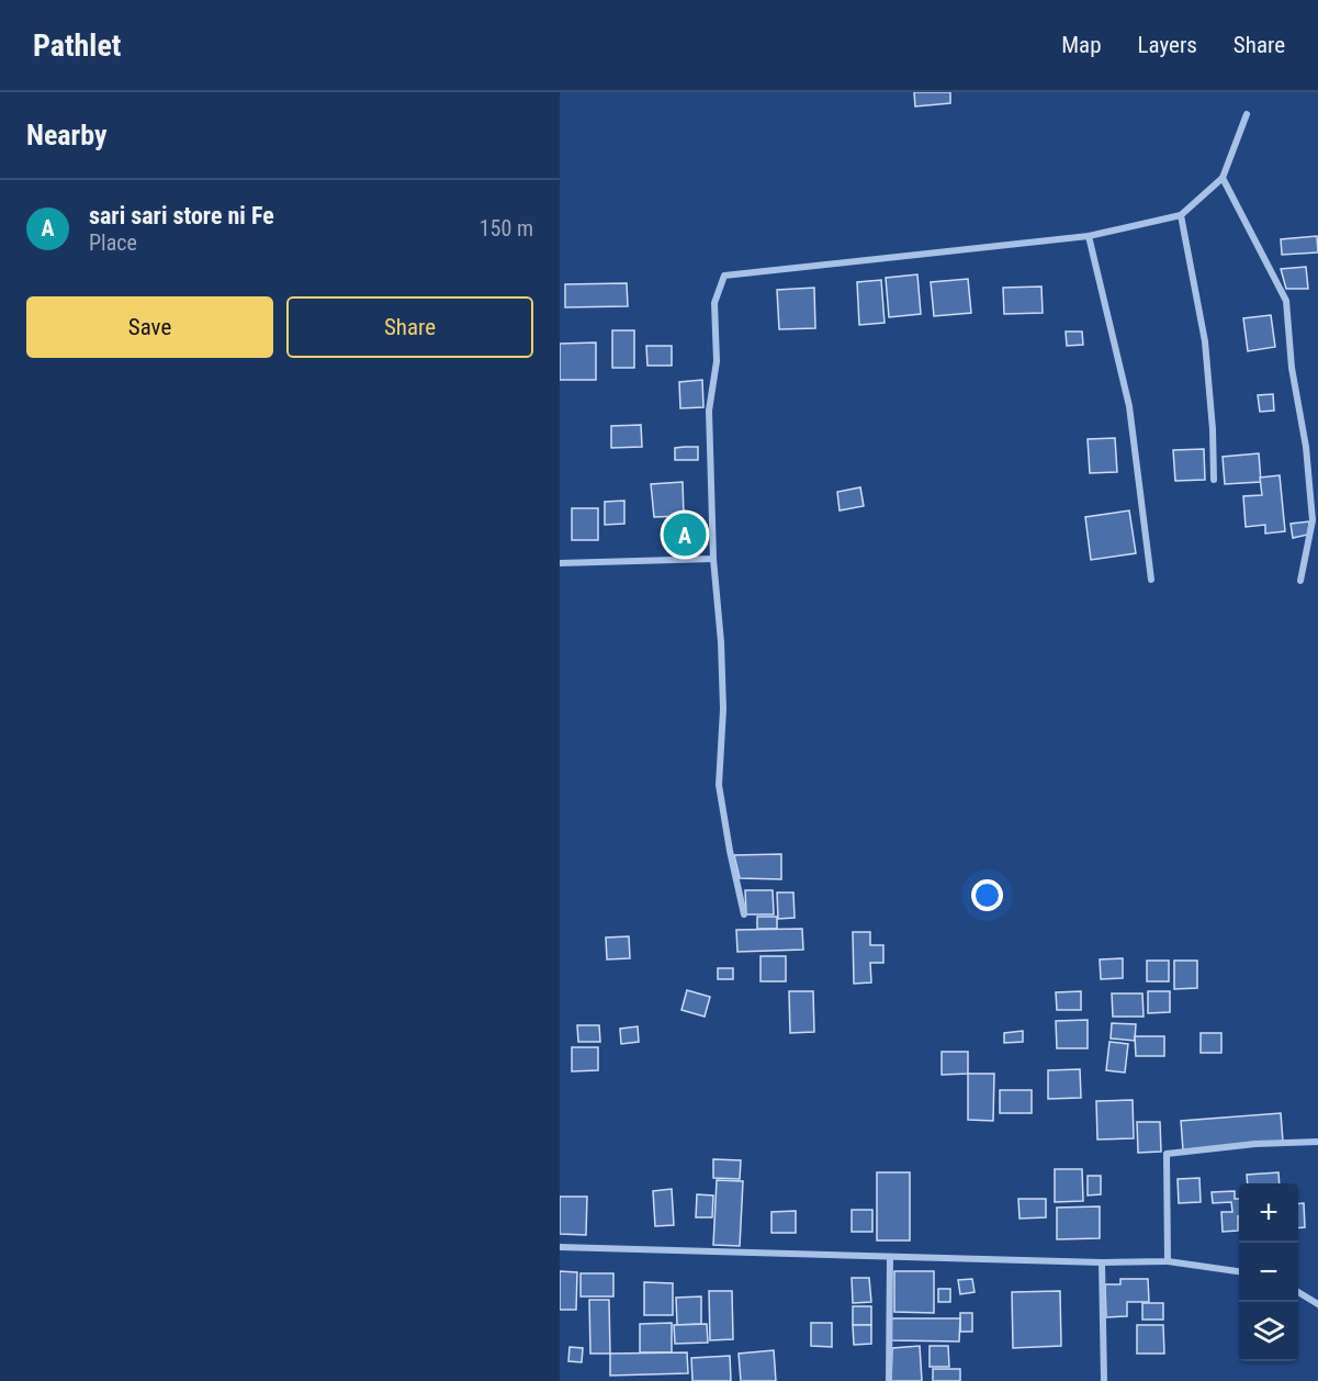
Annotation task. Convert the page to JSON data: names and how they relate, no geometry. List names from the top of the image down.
{
  "page": {
    "header": "Pathlet",
    "nav": ["Map", "Layers", "Share"],
    "heading": "Nearby",
    "list": [
      {
        "mark": "A",
        "name": "sari sari store ni Fe",
        "note": "Place",
        "value": "150 m"
      }
    ],
    "buttons": ["Save", "Share"],
    "pins": "A",
    "map_buttons": ["+", "−"]
  }
}
